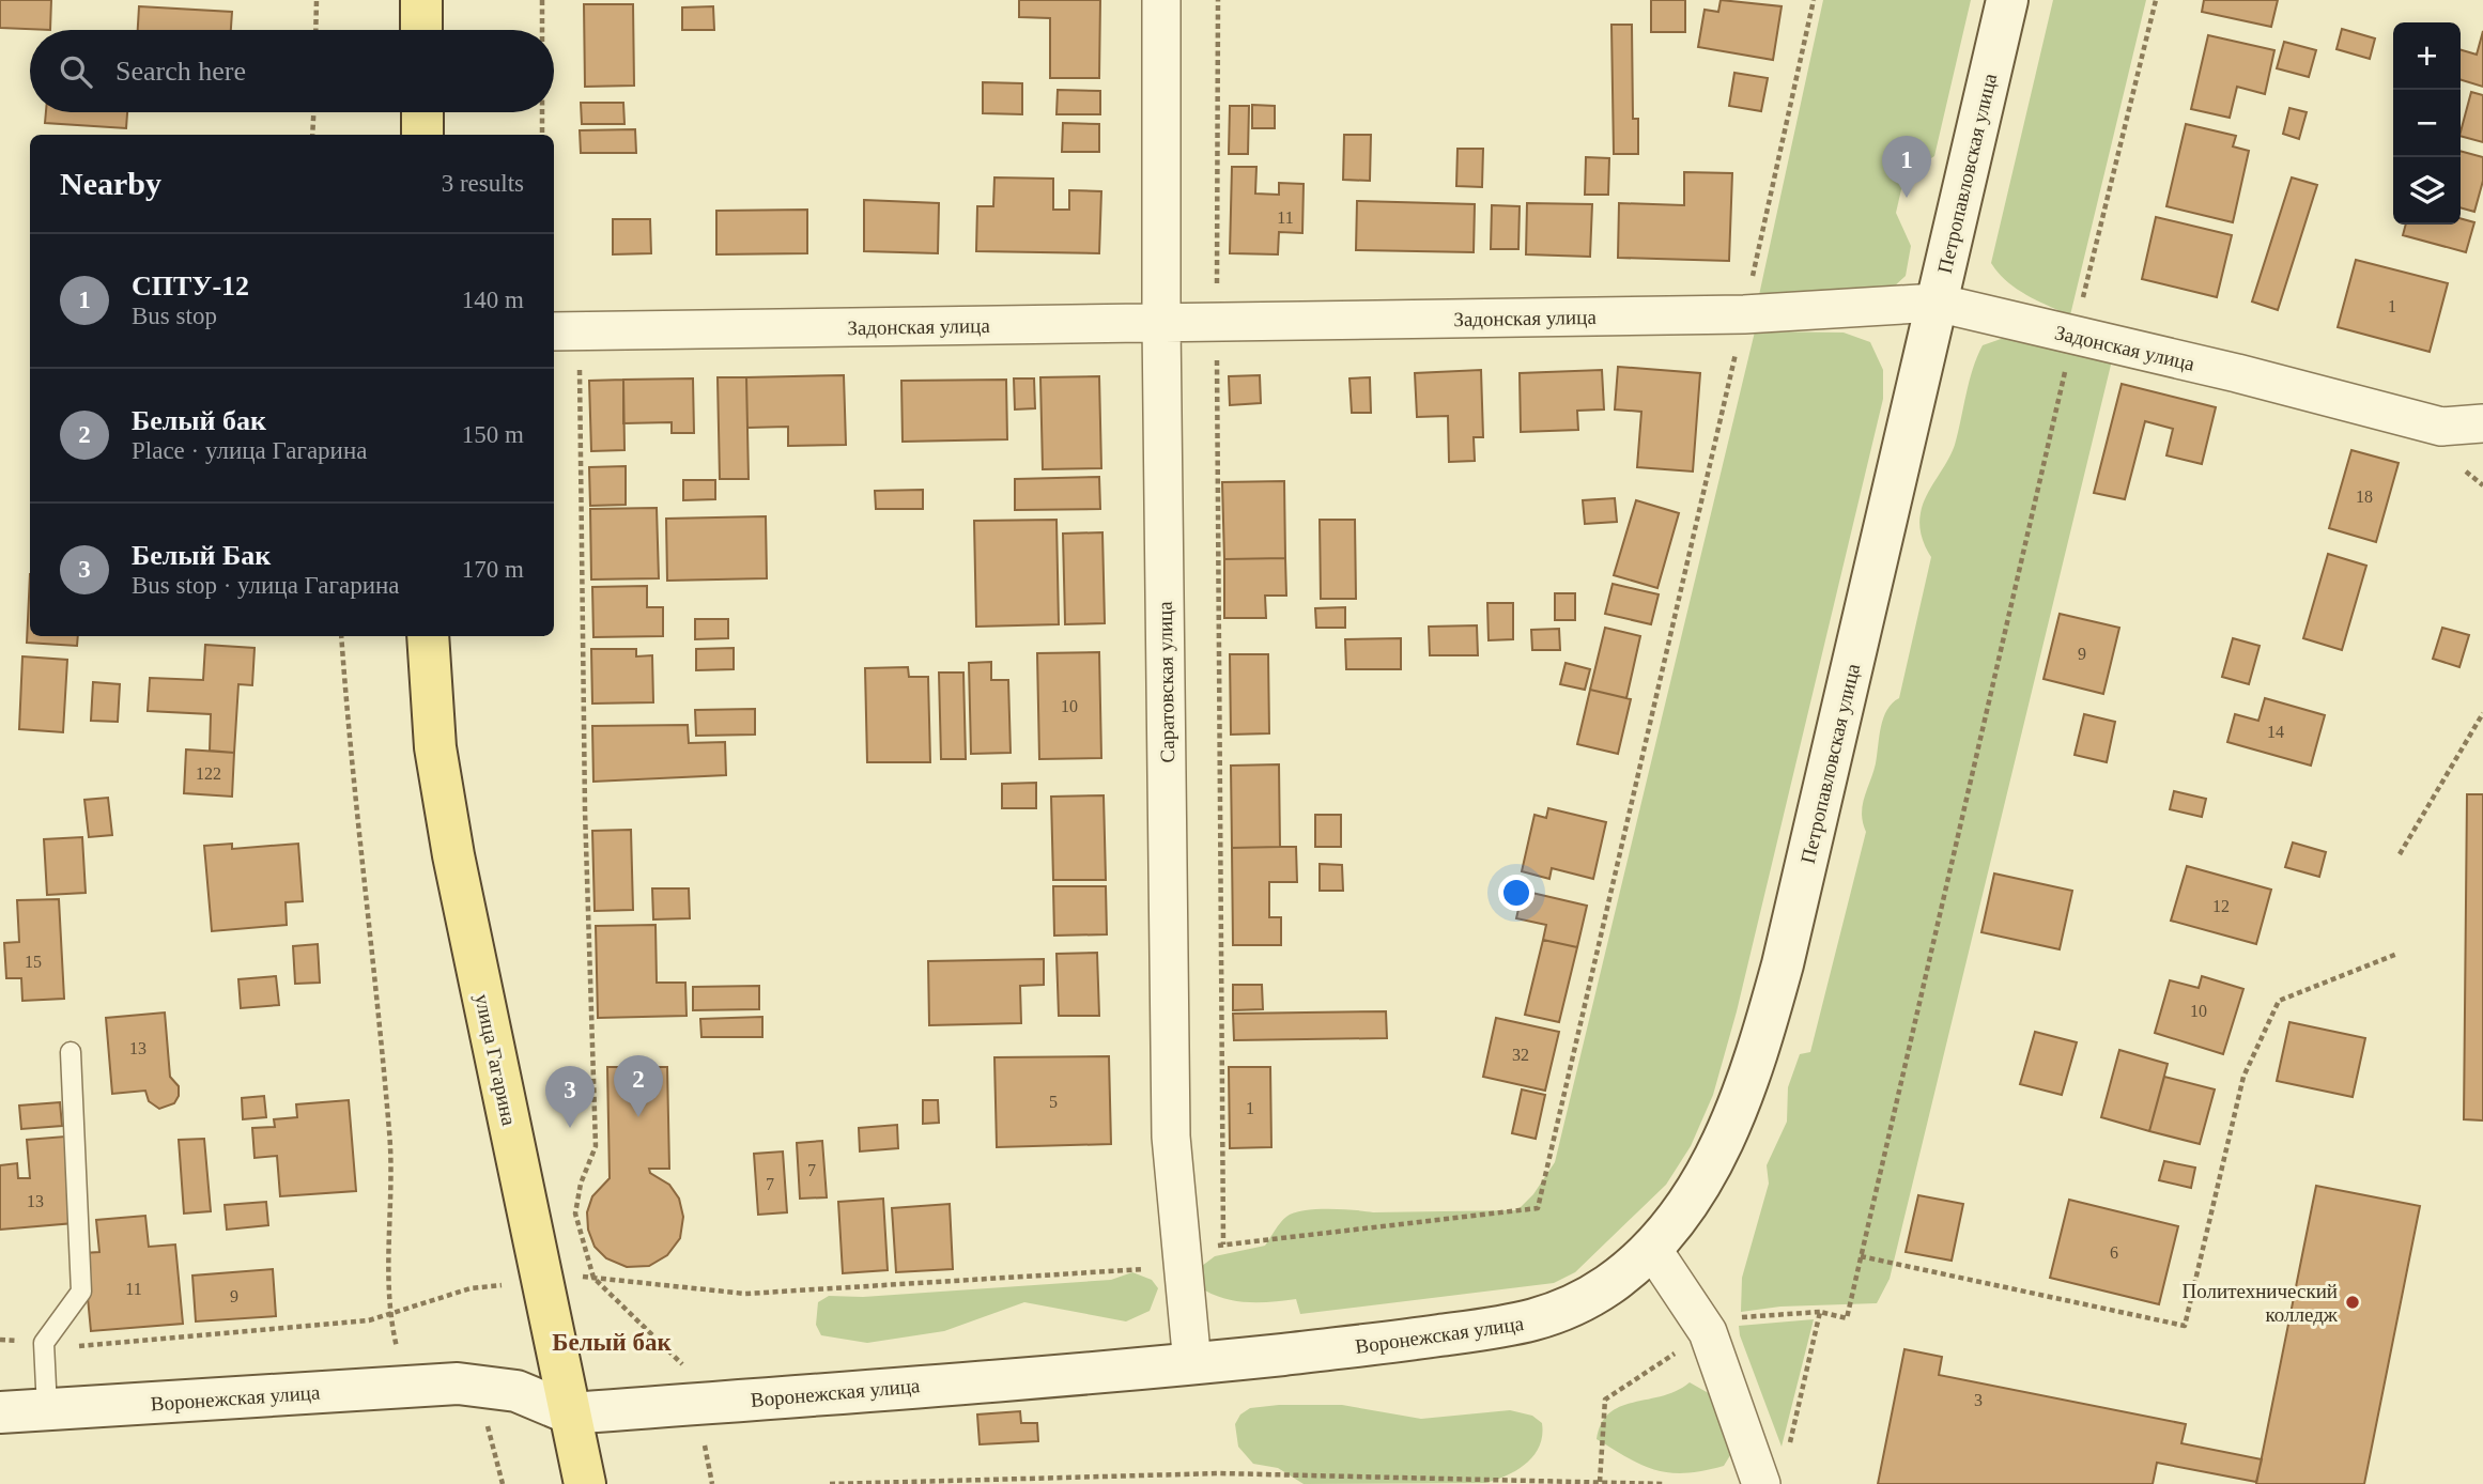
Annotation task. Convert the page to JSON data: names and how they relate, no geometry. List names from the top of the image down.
{
  "streets": {
    "main road": ["Петропавловская улица", "улица Гагарина", "Воронежская улица"],
    "street": ["Задонская улица", "Саратовская улица"]
  },
  "crossings": [
    ["Петропавловская улица", "Задонская улица"],
    ["Петропавловская улица", "Воронежская улица"],
    ["Задонская улица", "Саратовская улица"],
    ["Саратовская улица", "Воронежская улица"],
    ["улица Гагарина", "Воронежская улица"]
  ],
  "districts": ["Белый бак"],
  "places": ["Политехнический колледж"],
  "house_numbers": [
    "11",
    "1",
    "18",
    "9",
    "10",
    "14",
    "122",
    "12",
    "15",
    "10",
    "13",
    "32",
    "5",
    "1",
    "7",
    "7",
    "13",
    "6",
    "11",
    "9",
    "3"
  ],
  "page": {
    "map_buttons": ["+", "−"],
    "search": "Search here",
    "heading": ["Nearby", "3 results"],
    "pins": ["1", "2", "3"],
    "list": [
      {
        "mark": "1",
        "name": "СПТУ-12",
        "note": "Bus stop",
        "value": "140 m"
      },
      {
        "mark": "2",
        "name": "Белый бак",
        "note": "Place · улица Гагарина",
        "value": "150 m"
      },
      {
        "mark": "3",
        "name": "Белый Бак",
        "note": "Bus stop · улица Гагарина",
        "value": "170 m"
      }
    ]
  }
}
